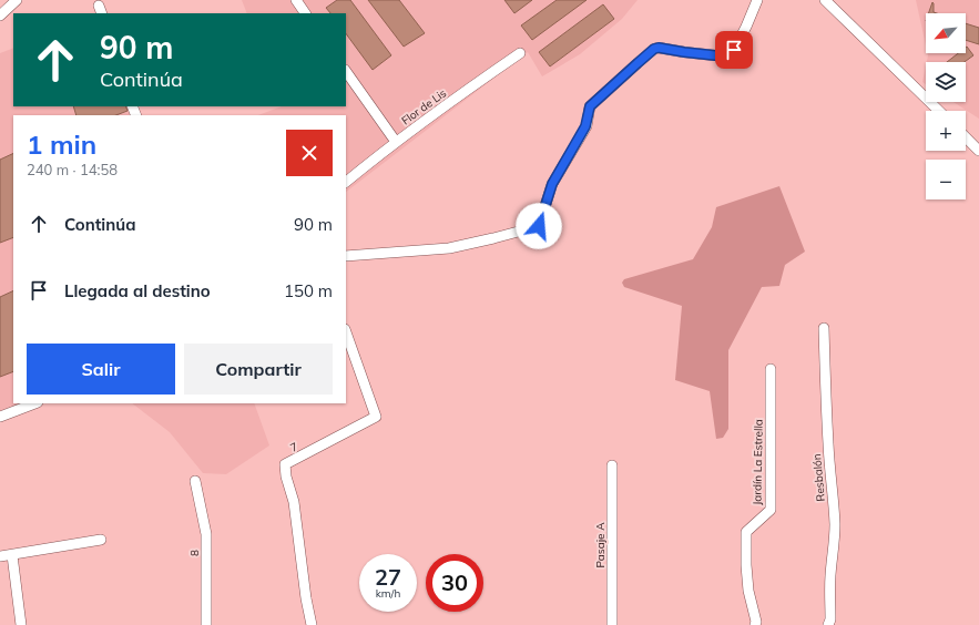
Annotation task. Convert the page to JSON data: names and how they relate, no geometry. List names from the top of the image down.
{
  "streets": {
    "street": [
      "Flor de Lis",
      "7",
      "Jardín La Estrella",
      "Resbalón",
      "Pasaje A",
      "8"
    ]
  },
  "north": "bottom left",
  "page": {
    "map_buttons": ["+", "−"],
    "turn": ["90 m", "Continúa"],
    "heading": ["1 min", "240 m · 14:58"],
    "list": [
      {
        "name": "Continúa",
        "value": "90 m"
      },
      {
        "name": "Llegada al destino",
        "value": "150 m"
      }
    ],
    "buttons": ["Salir", "Compartir"],
    "speed": "27 km/h",
    "limit": "30"
  }
}
